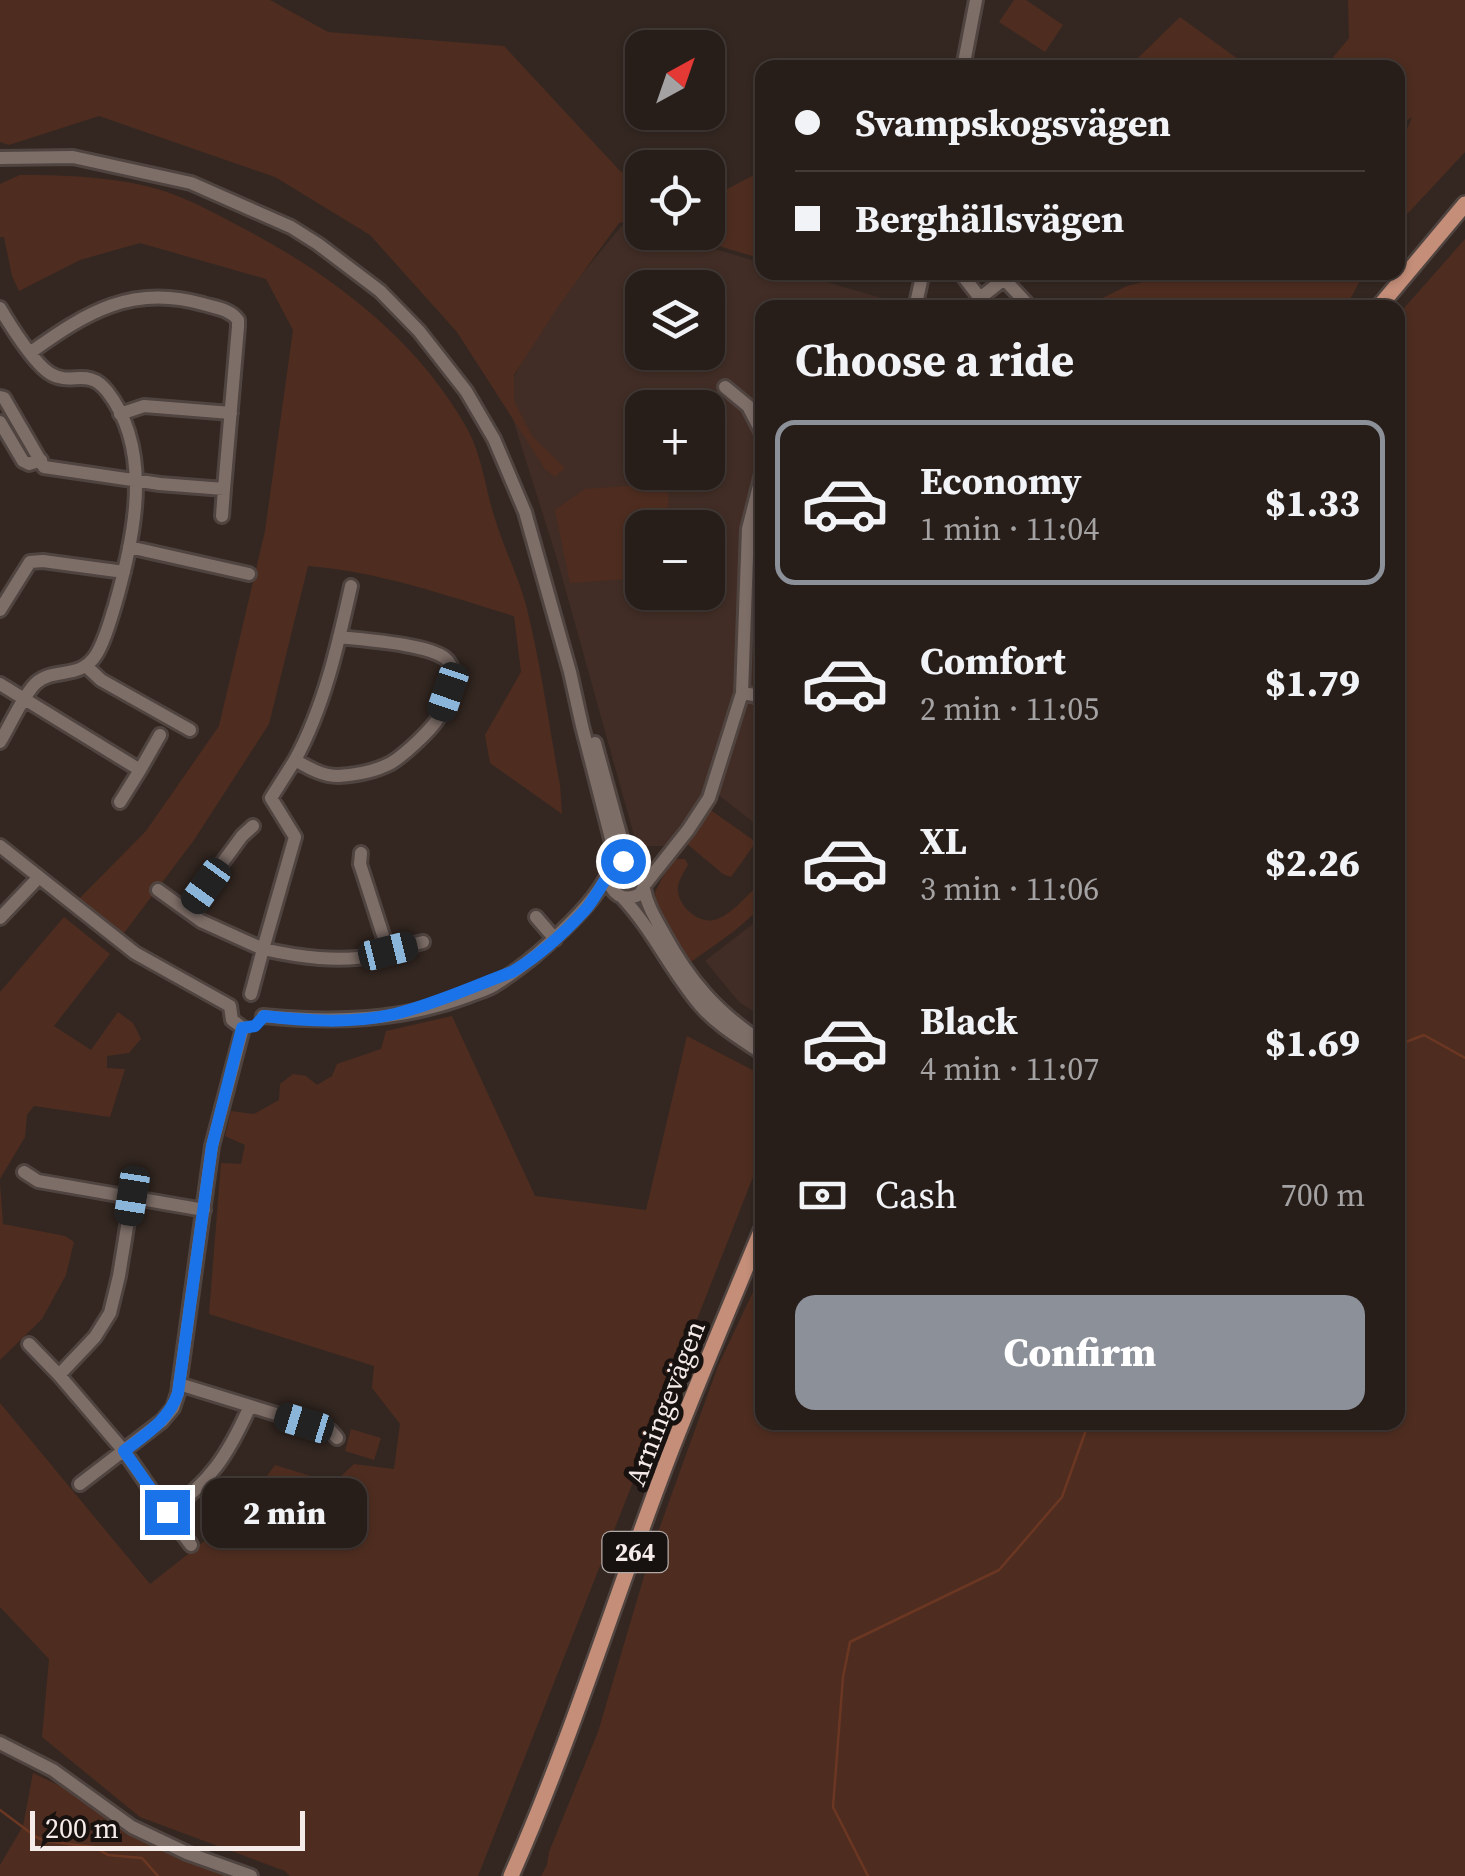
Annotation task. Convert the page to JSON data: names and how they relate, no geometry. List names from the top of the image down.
{
  "streets": {
    "main road": ["Arningevägen", "264"]
  },
  "scale_bar": "200 m",
  "north": "top right",
  "page": {
    "map_buttons": ["+", "−"],
    "banner": ["Svampskogsvägen", "Berghällsvägen"],
    "heading": "Choose a ride",
    "list": [
      {
        "name": "Economy",
        "note": "1 min · 11:04",
        "value": "$1.33"
      },
      {
        "name": "Comfort",
        "note": "2 min · 11:05",
        "value": "$1.79"
      },
      {
        "name": "XL",
        "note": "3 min · 11:06",
        "value": "$2.26"
      },
      {
        "name": "Black",
        "note": "4 min · 11:07",
        "value": "$1.69"
      }
    ],
    "pay": ["Cash", "700 m"],
    "buttons": "Confirm",
    "bubble": "2 min",
    "scale": "200 m"
  }
}
